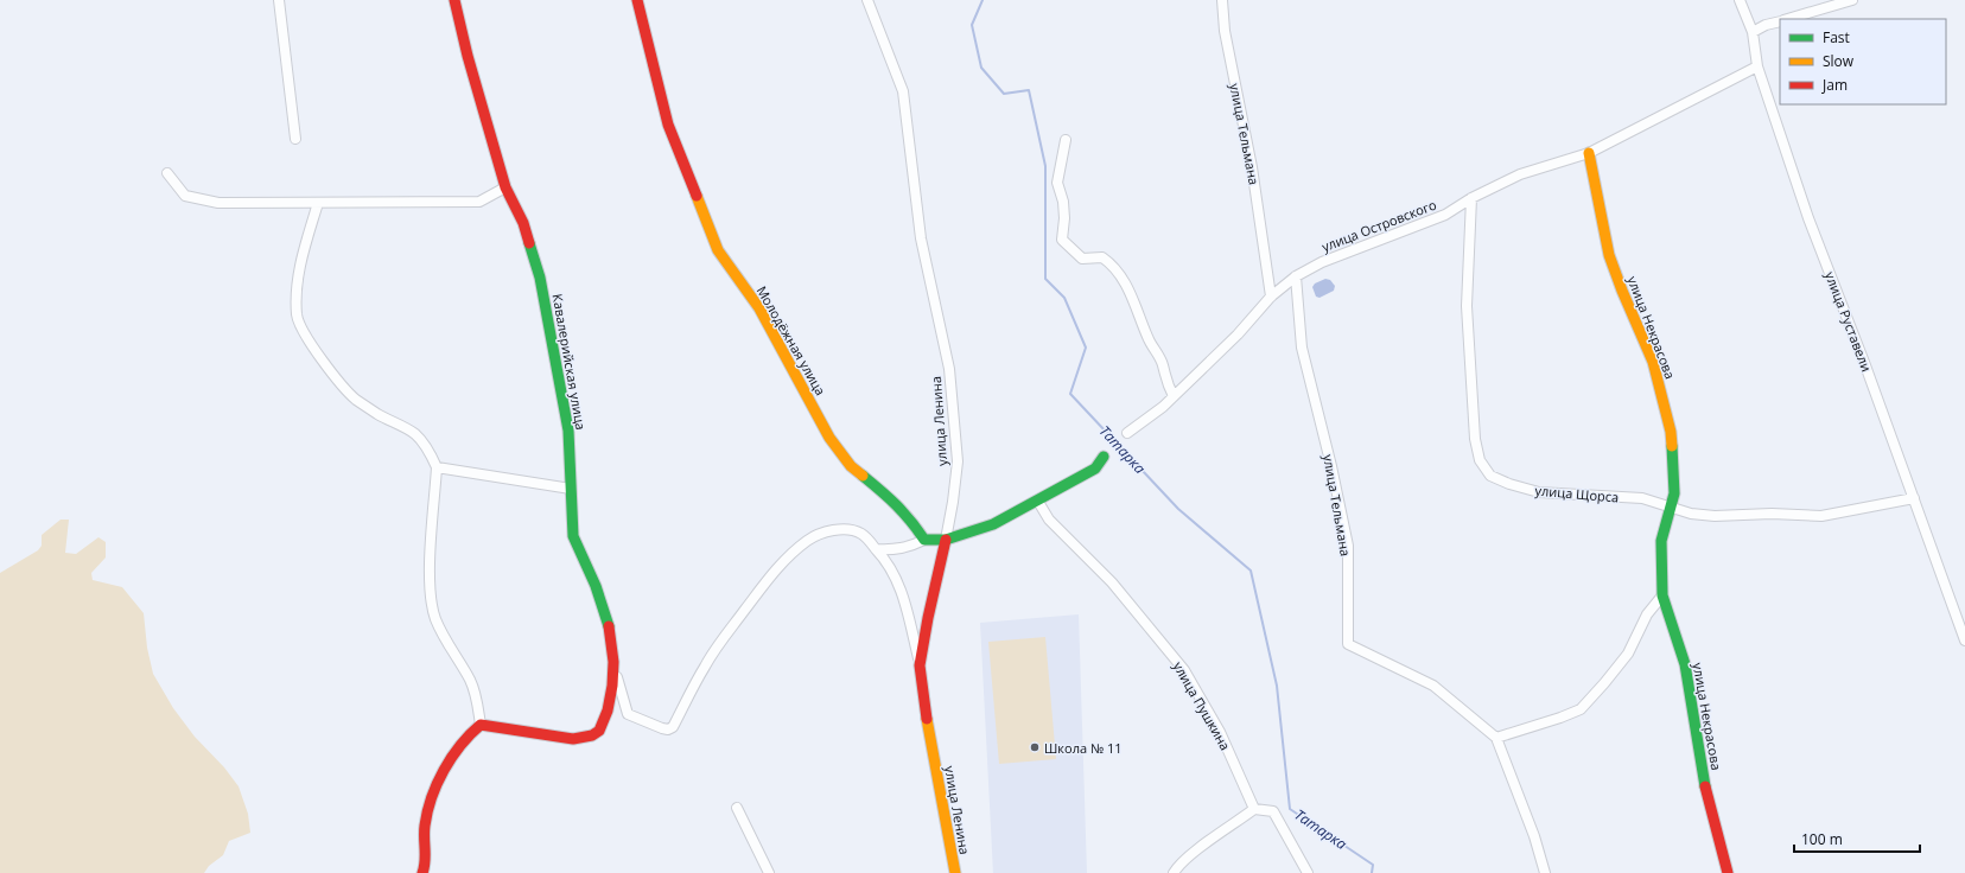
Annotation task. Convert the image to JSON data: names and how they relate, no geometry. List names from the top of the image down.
{
  "streets": {
    "street": [
      "улица Тельмана",
      "улица Островского",
      "улица Руставели",
      "улица Некрасова",
      "Молодёжная улица",
      "Кавалерийская улица",
      "улица Ленина",
      "улица Щорса",
      "улица Пушкина"
    ]
  },
  "crossings": [
    ["улица Тельмана", "улица Островского"],
    ["улица Островского", "улица Руставели"],
    ["улица Островского", "улица Некрасова"],
    ["улица Островского", "улица Щорса"],
    ["улица Руставели", "улица Щорса"],
    ["улица Некрасова", "улица Щорса"]
  ],
  "water": ["Татарка"],
  "places": ["Школа № 11"],
  "legend": ["Fast", "Slow", "Jam"],
  "scale_bar": "100 m"
}
